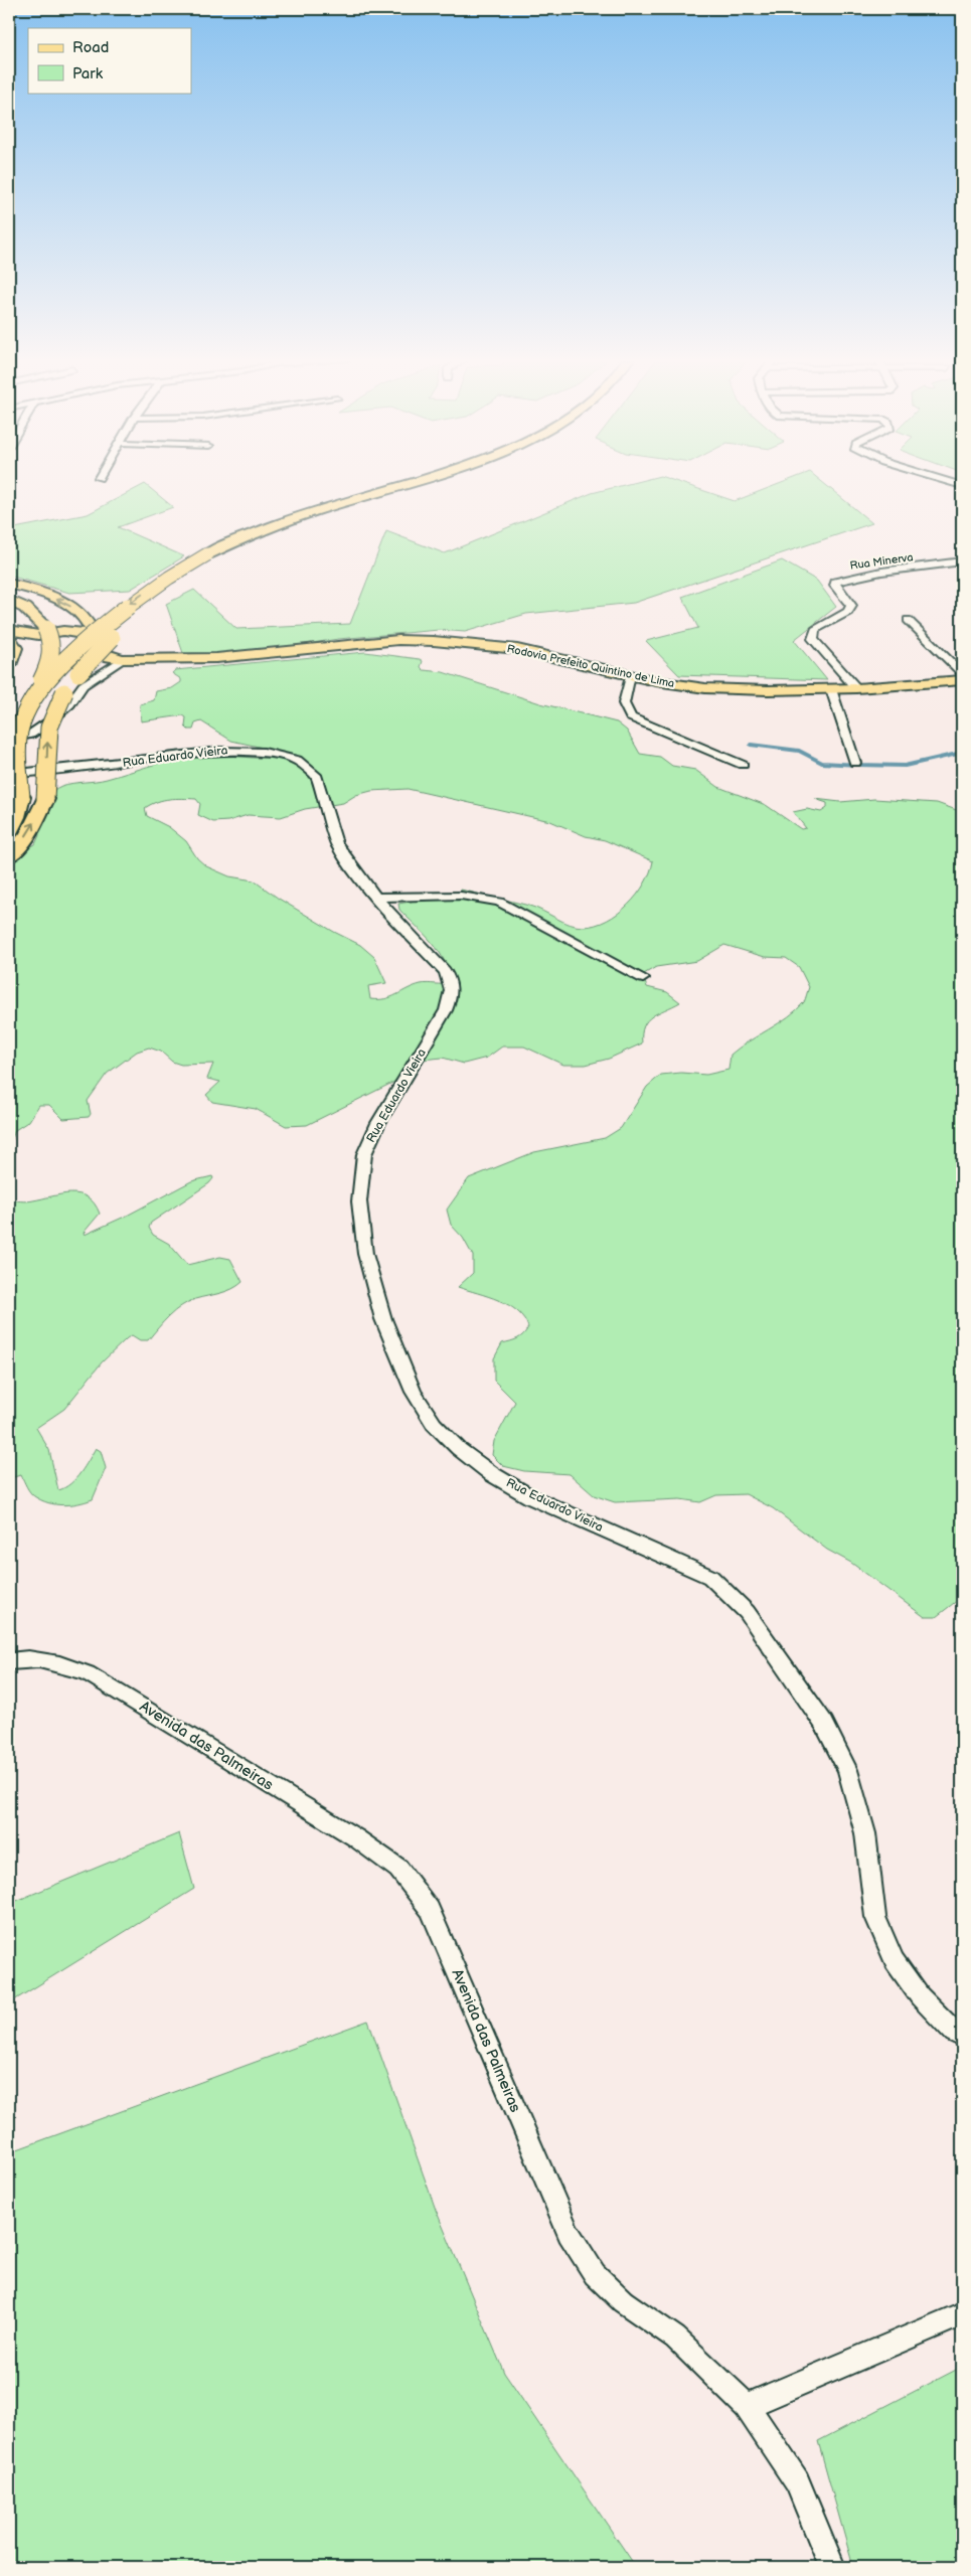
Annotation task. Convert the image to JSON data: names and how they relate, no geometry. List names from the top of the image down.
{
  "streets": {
    "main road": ["Rodovia Prefeito Quintino de Lima"],
    "street": ["Rua Minerva", "Rua Eduardo Vieira", "Avenida das Palmeiras"]
  },
  "crossings": [
    ["Rua Minerva", "Rodovia Prefeito Quintino de Lima"]
  ],
  "legend": ["Road", "Park"]
}
